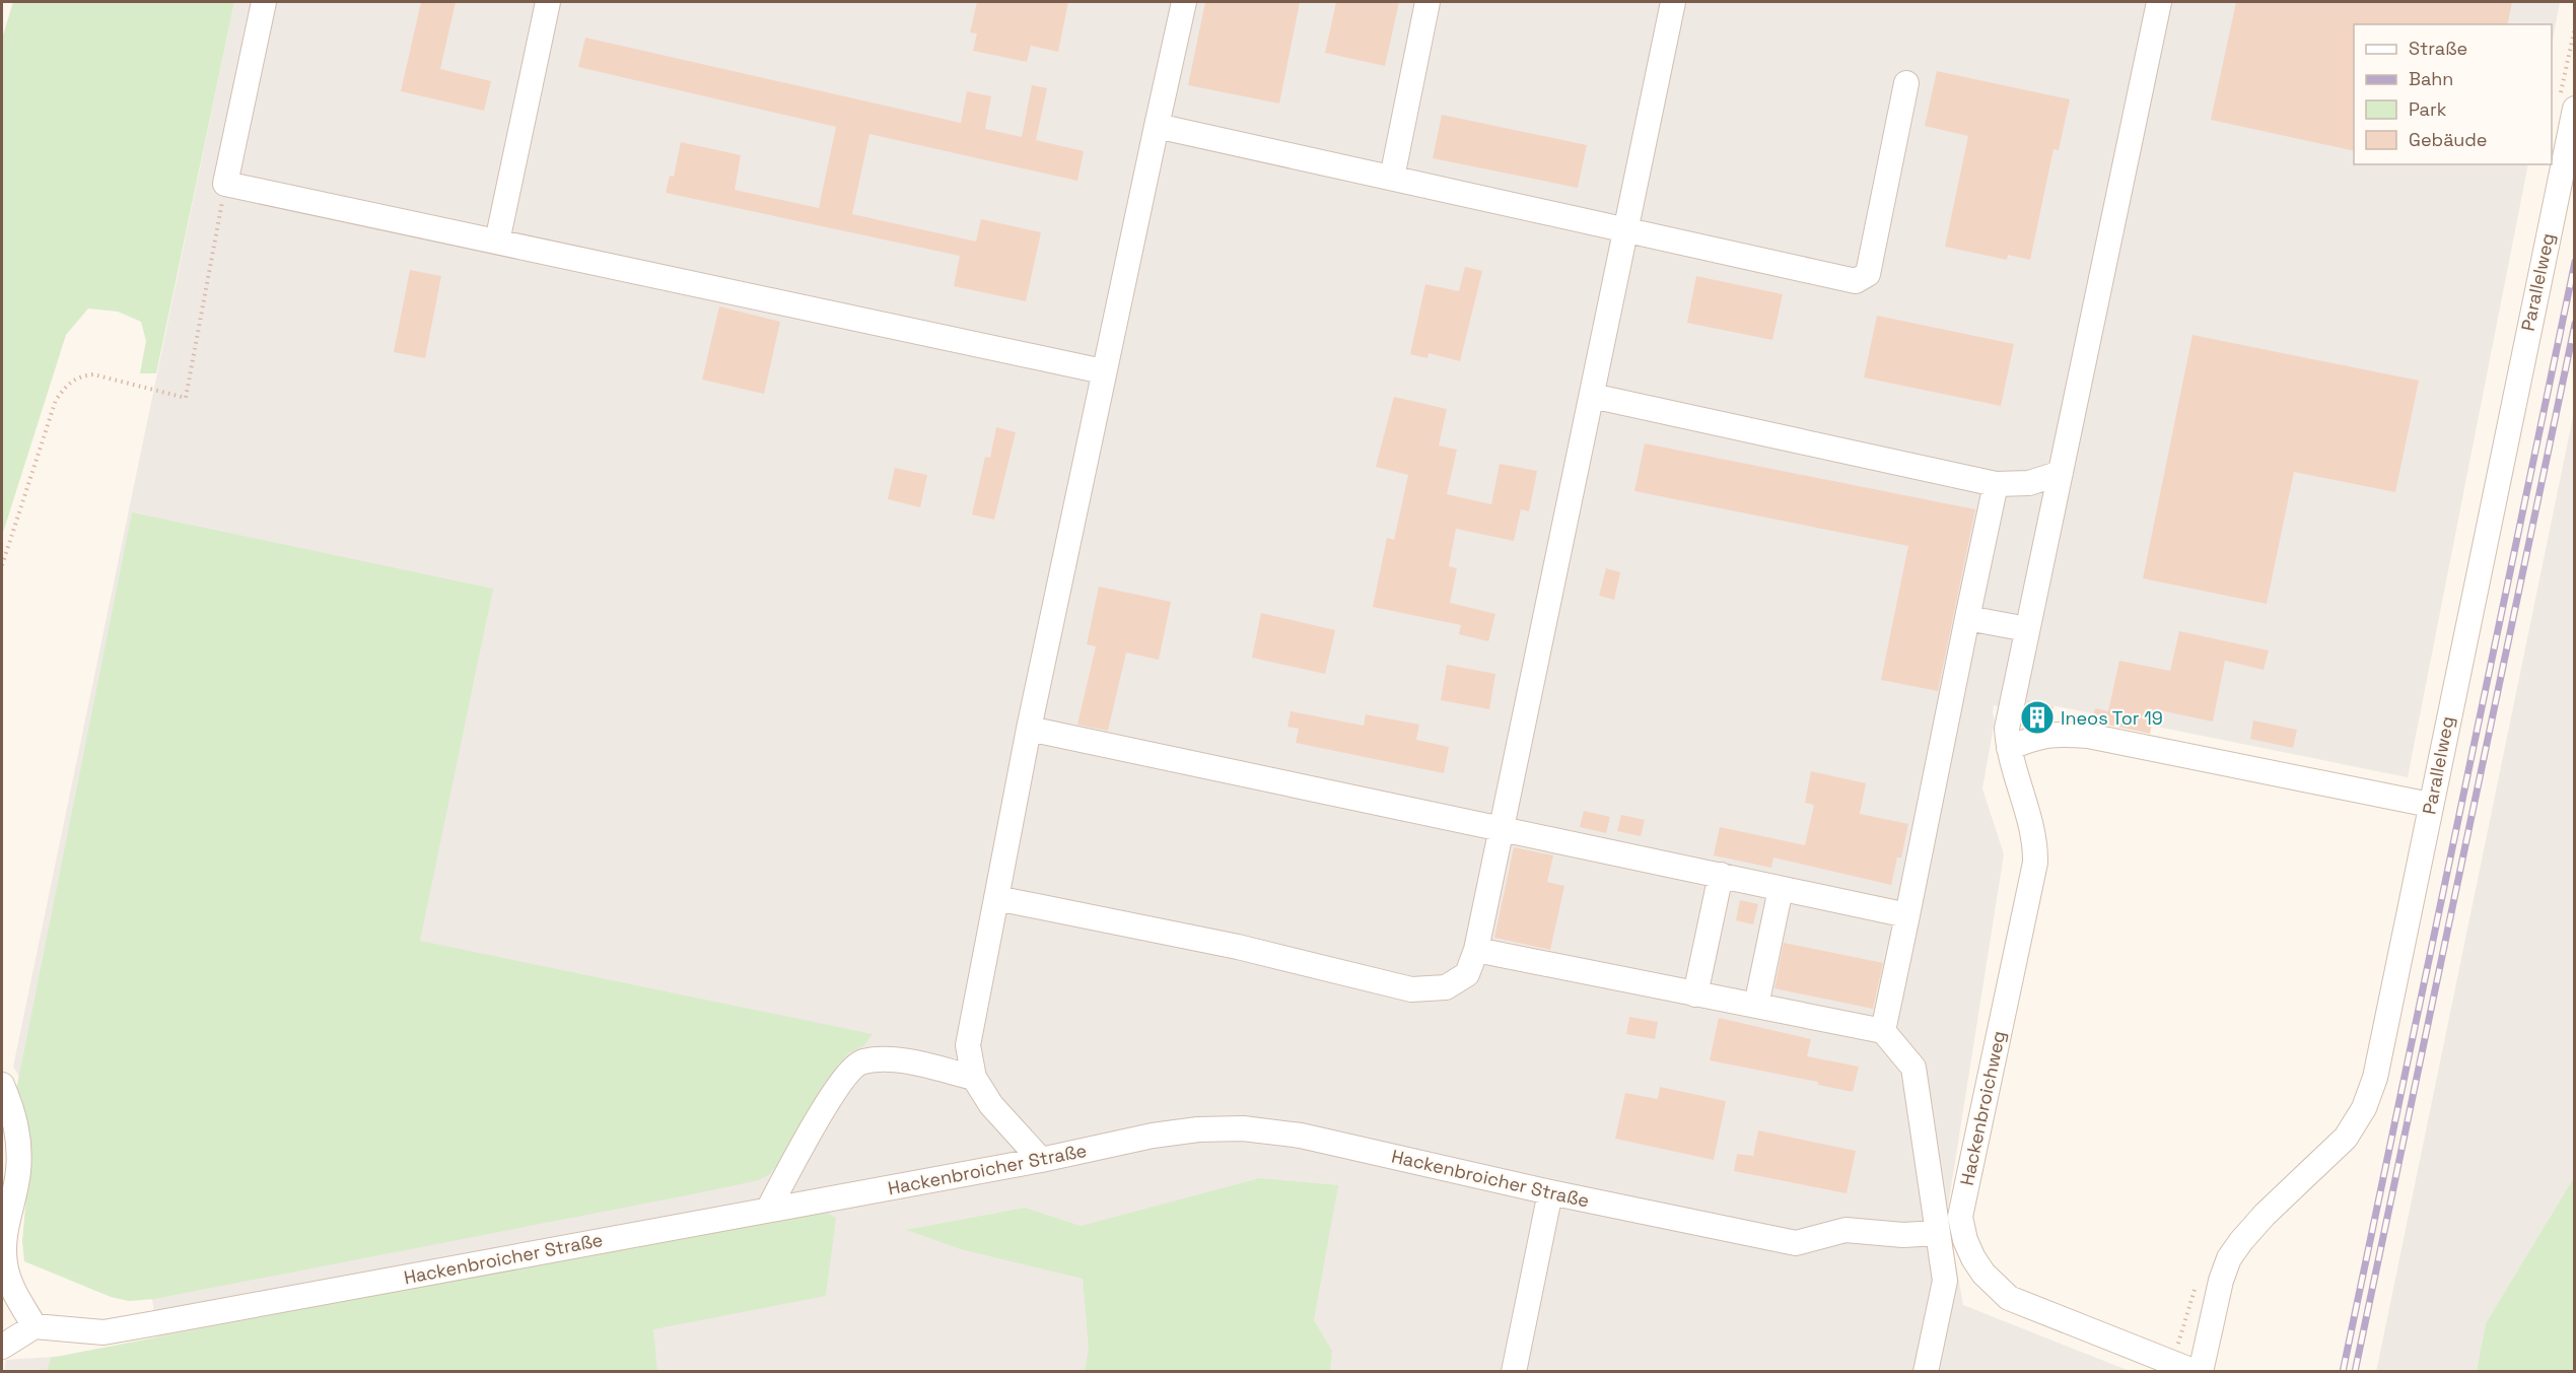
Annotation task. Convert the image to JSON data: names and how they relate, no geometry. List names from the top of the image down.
{
  "streets": {
    "street": ["Parallelweg", "Hackenbroichweg", "Hackenbroicher Straße"]
  },
  "places": {
    "building": ["Ineos Tor 19"]
  },
  "legend": [
    "Straße",
    "Bahn",
    "Park",
    "Gebäude"
  ]
}
